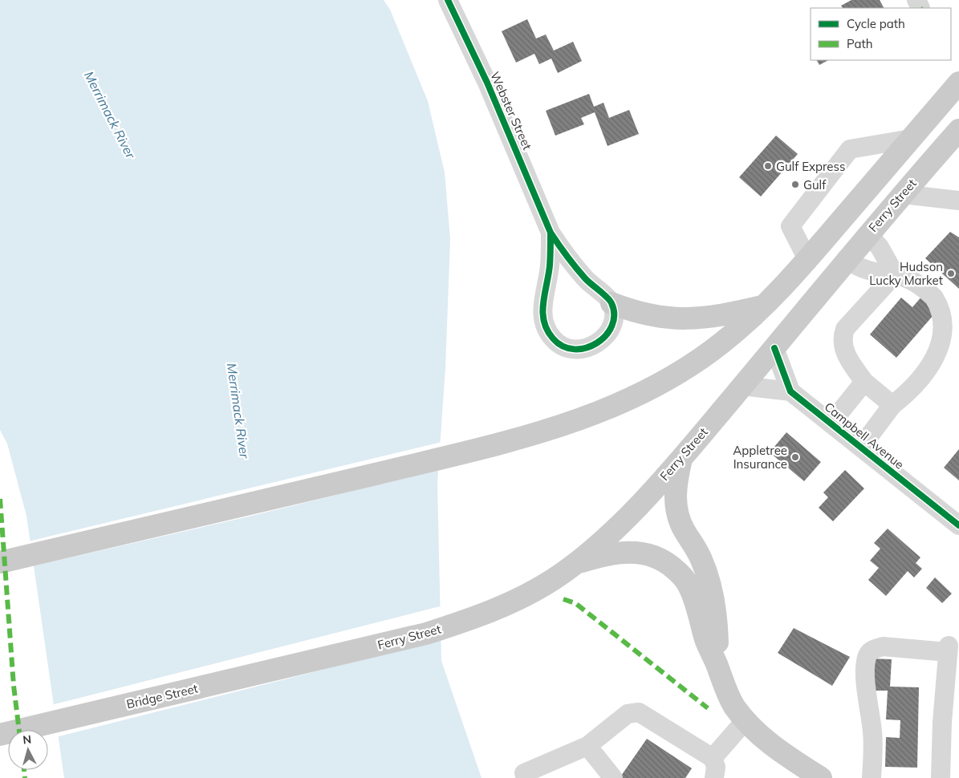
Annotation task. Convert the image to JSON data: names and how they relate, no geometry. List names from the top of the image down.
{
  "streets": {
    "main road": ["Ferry Street", "Bridge Street"],
    "street": ["Webster Street", "Campbell Avenue"]
  },
  "crossings": [
    ["Ferry Street", "Bridge Street"]
  ],
  "water": ["Merrimack River"],
  "places": [
    "Gulf Express",
    "Gulf",
    "Hudson Lucky Market",
    "Appletree Insurance"
  ],
  "legend": ["Cycle path", "Path"],
  "north": "top"
}
